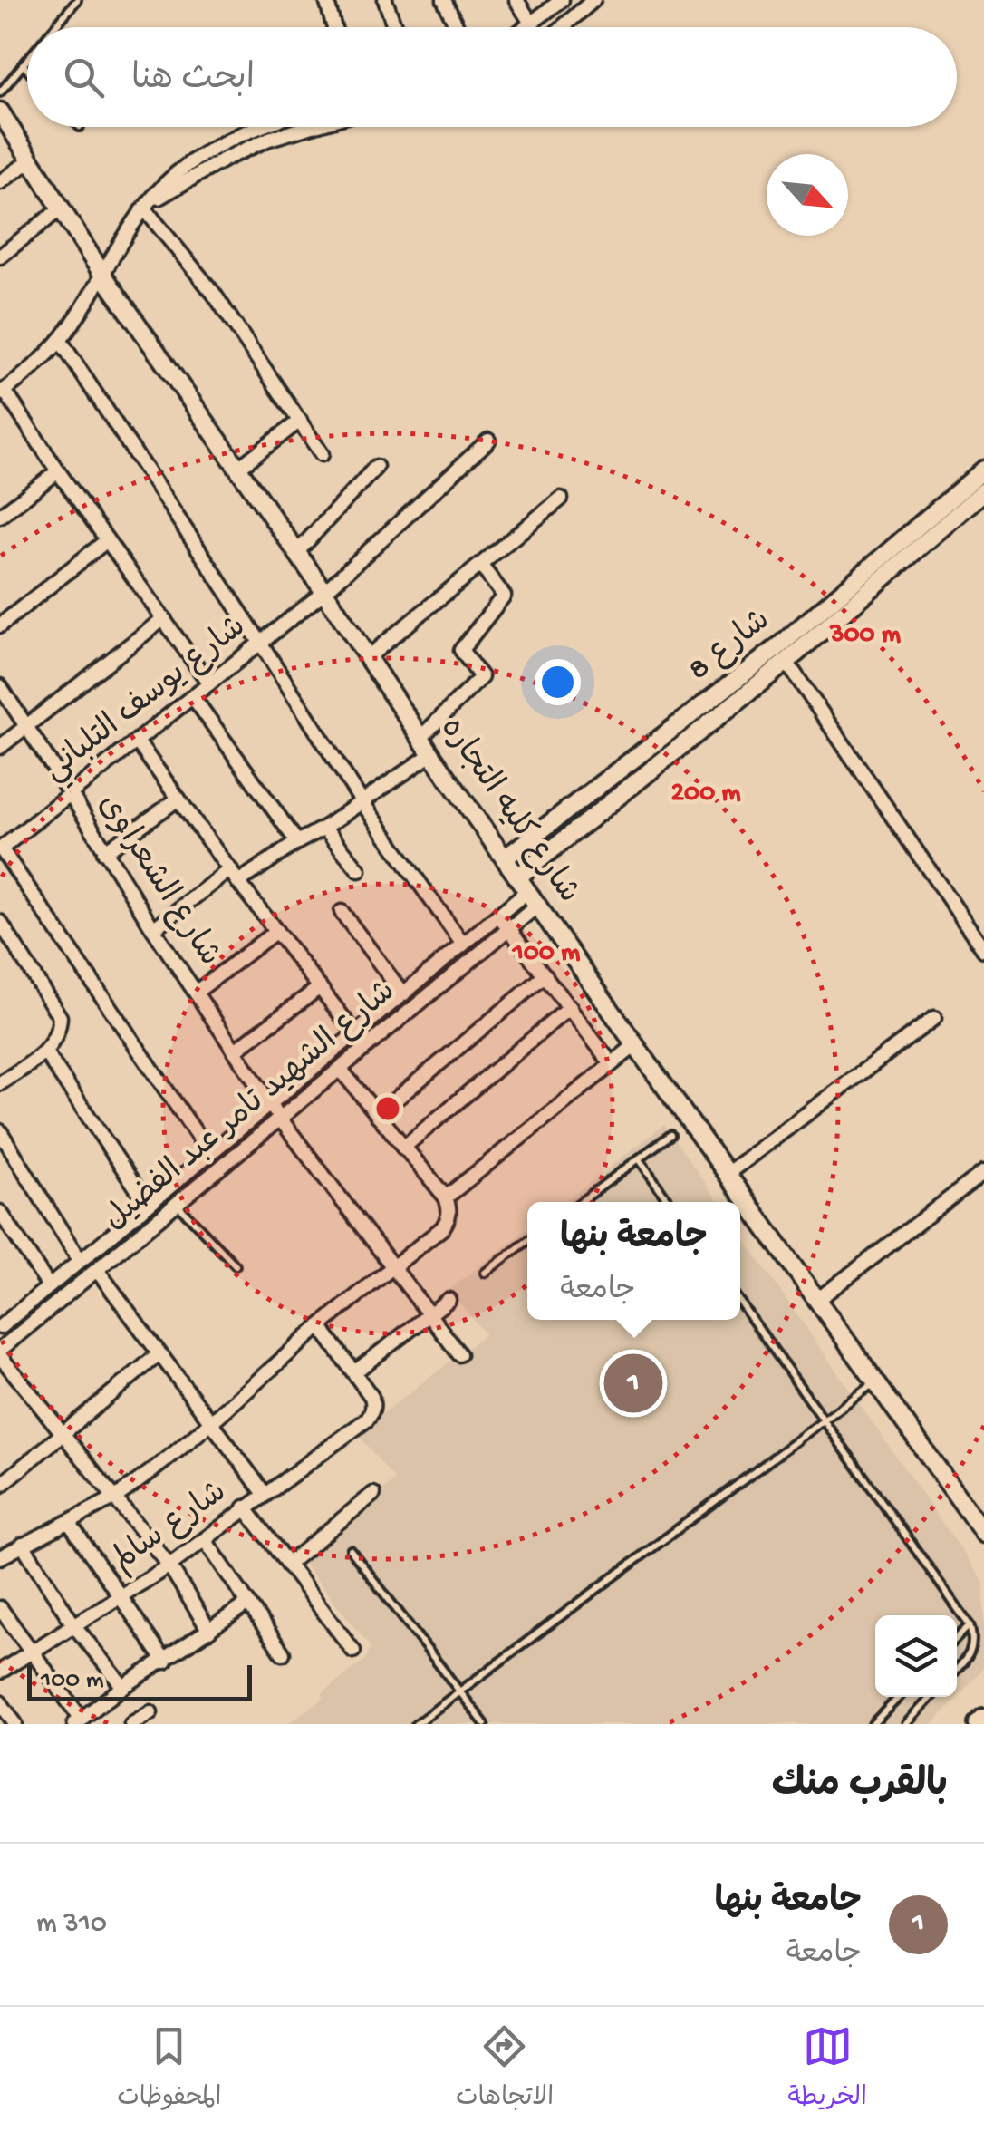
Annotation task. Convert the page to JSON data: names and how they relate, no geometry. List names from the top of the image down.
{
  "streets": {
    "street": [
      "شارع 8",
      "شارع يوسف التلباني",
      "شارع كليه التجاره",
      "شارع الشعراوى",
      "شارع الشهيد تامر عبد الفضيل",
      "شارع سالم"
    ]
  },
  "crossings": [
    ["شارع 8", "شارع كليه التجاره"],
    ["شارع 8", "شارع الشهيد تامر عبد الفضيل"],
    ["شارع يوسف التلباني", "شارع كليه التجاره"],
    ["شارع يوسف التلباني", "شارع الشعراوى"],
    ["شارع كليه التجاره", "شارع الشهيد تامر عبد الفضيل"],
    ["شارع الشعراوى", "شارع الشهيد تامر عبد الفضيل"]
  ],
  "scale_bar": "100 m",
  "north": "bottom right",
  "page": {
    "search": "ابحث هنا",
    "popup": ["جامعة بنها", "جامعة"],
    "pins": "1",
    "scale": "100 m",
    "heading": "بالقرب منك",
    "list": [
      {
        "mark": "1",
        "name": "جامعة بنها",
        "note": "جامعة",
        "value": "310 m"
      }
    ],
    "nav": ["الخريطة", "الاتجاهات", "المحفوظات"]
  },
  "rings": ["300 m", "200 m", "100 m"]
}
